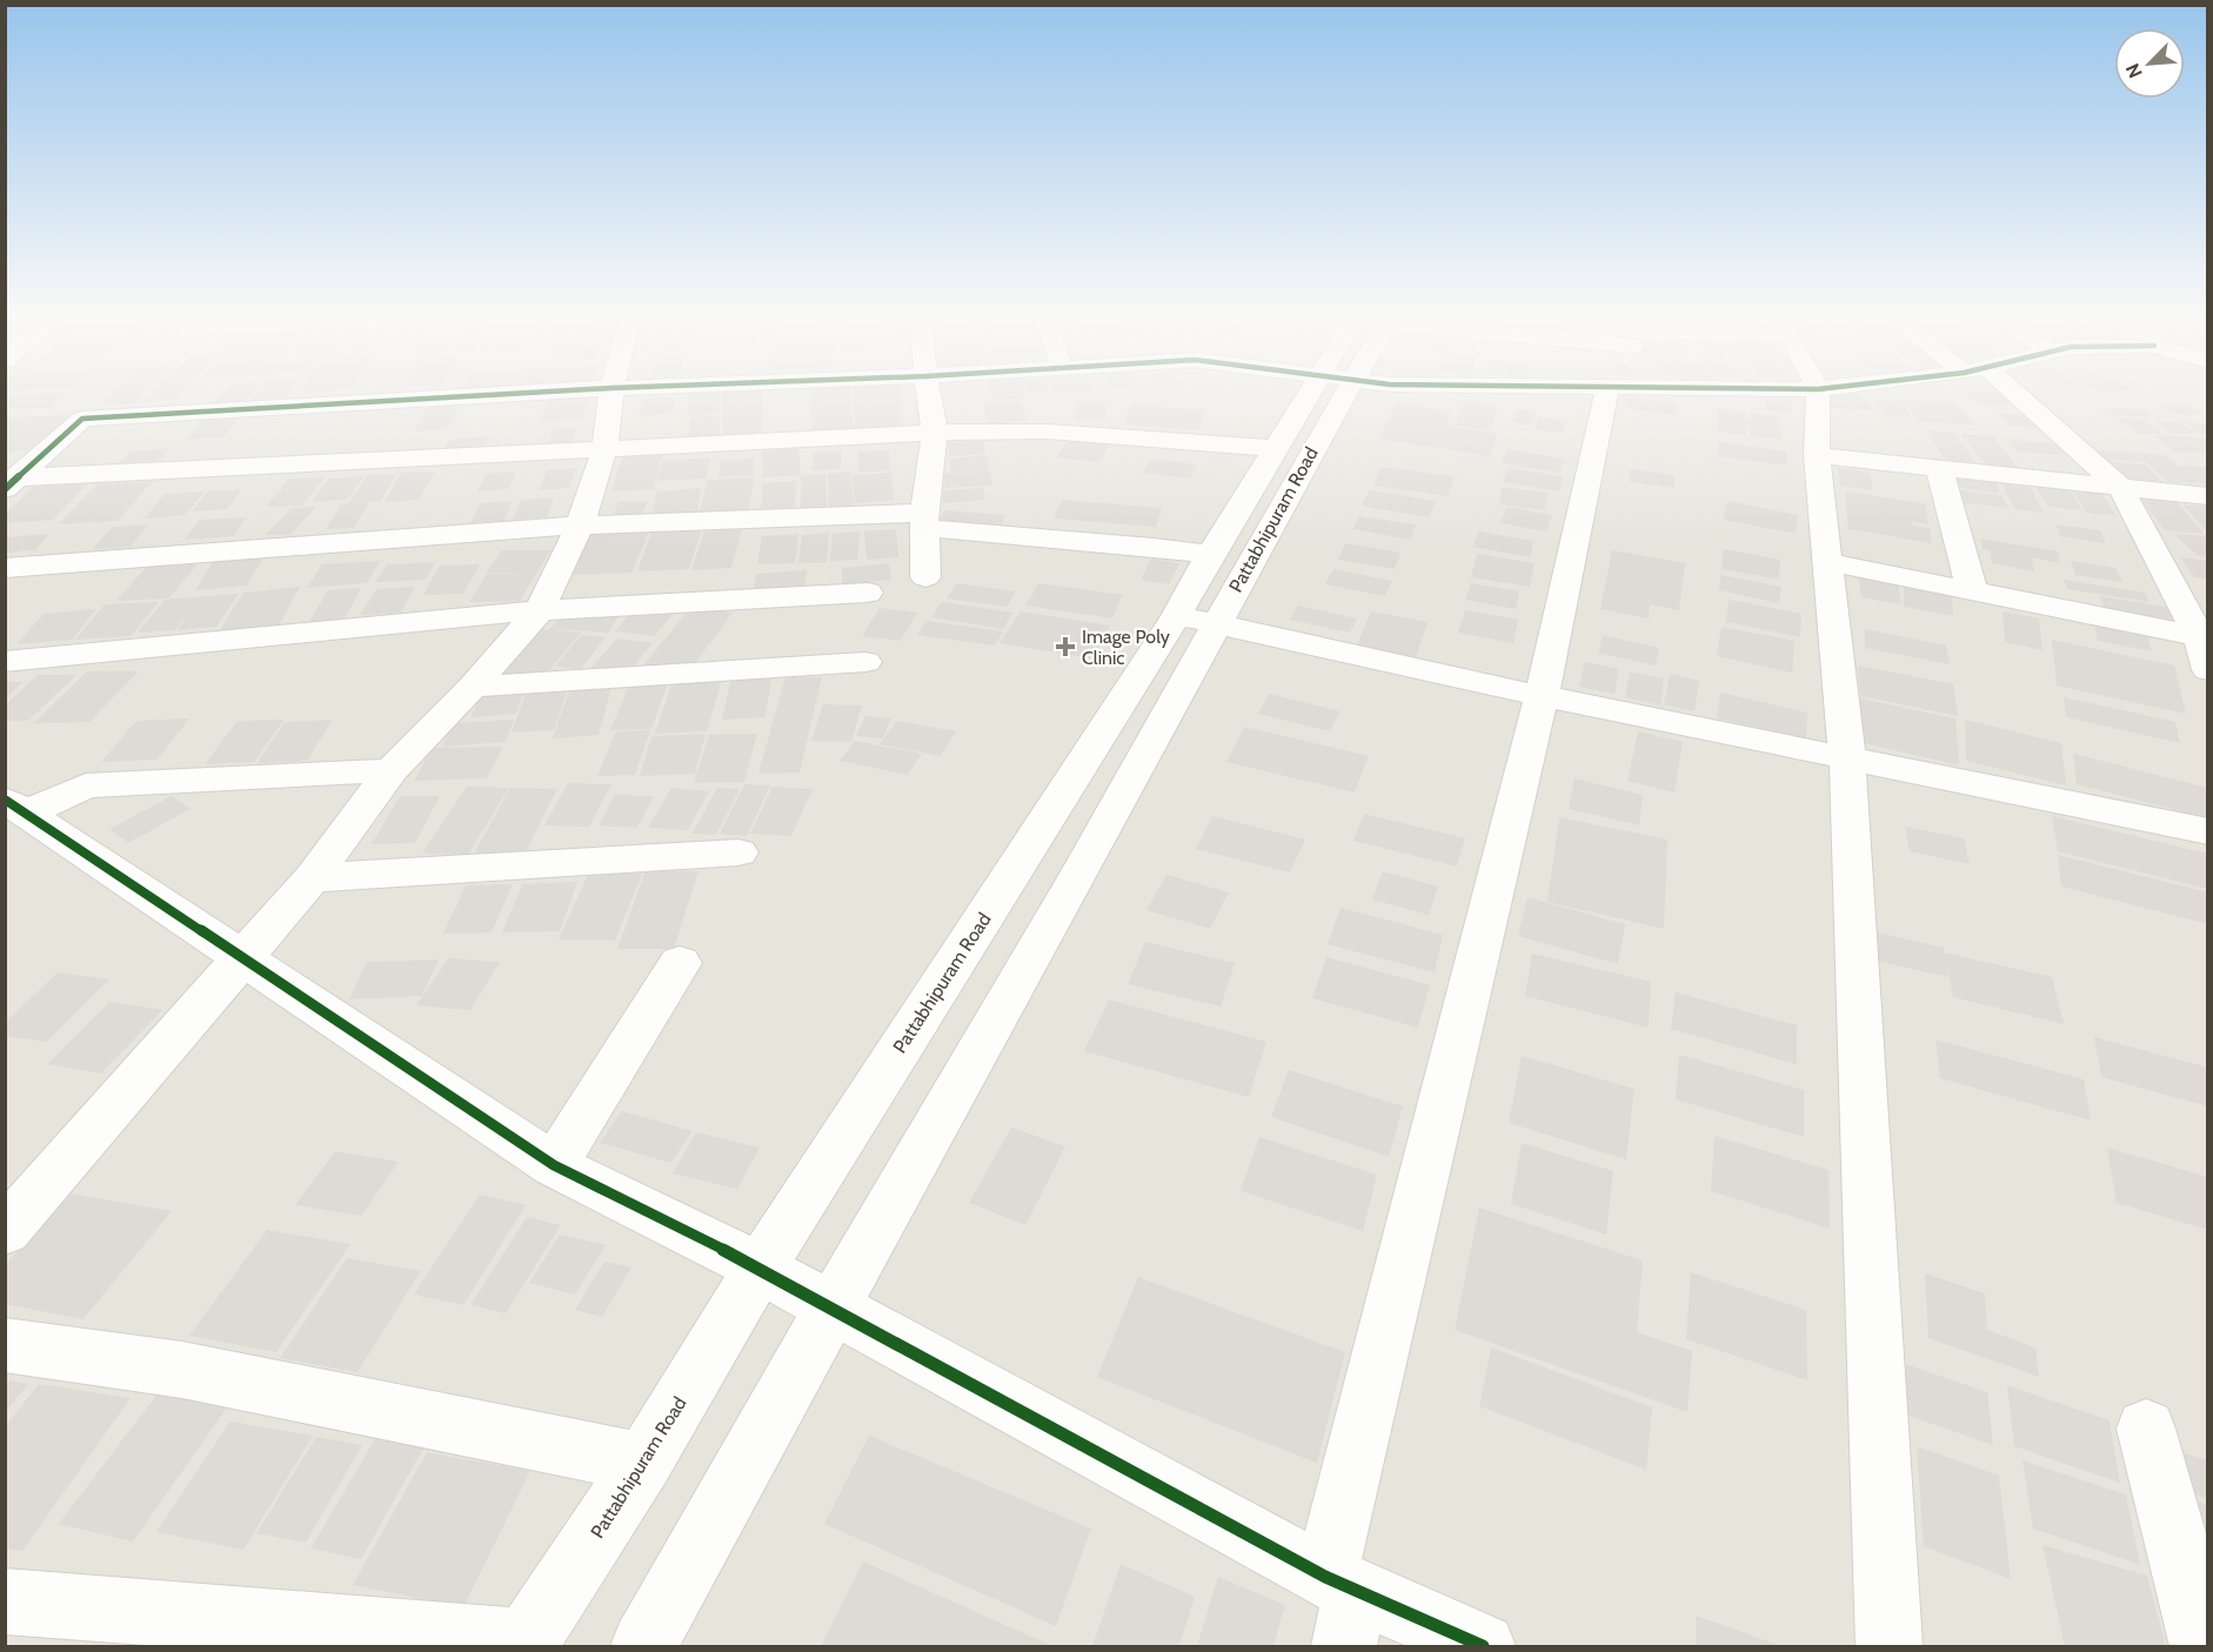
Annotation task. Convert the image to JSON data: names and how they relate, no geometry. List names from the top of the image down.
{
  "streets": {
    "street": ["Pattabhipuram Road"]
  },
  "places": {
    "health": ["Image Poly Clinic"]
  },
  "north": "bottom left"
}
